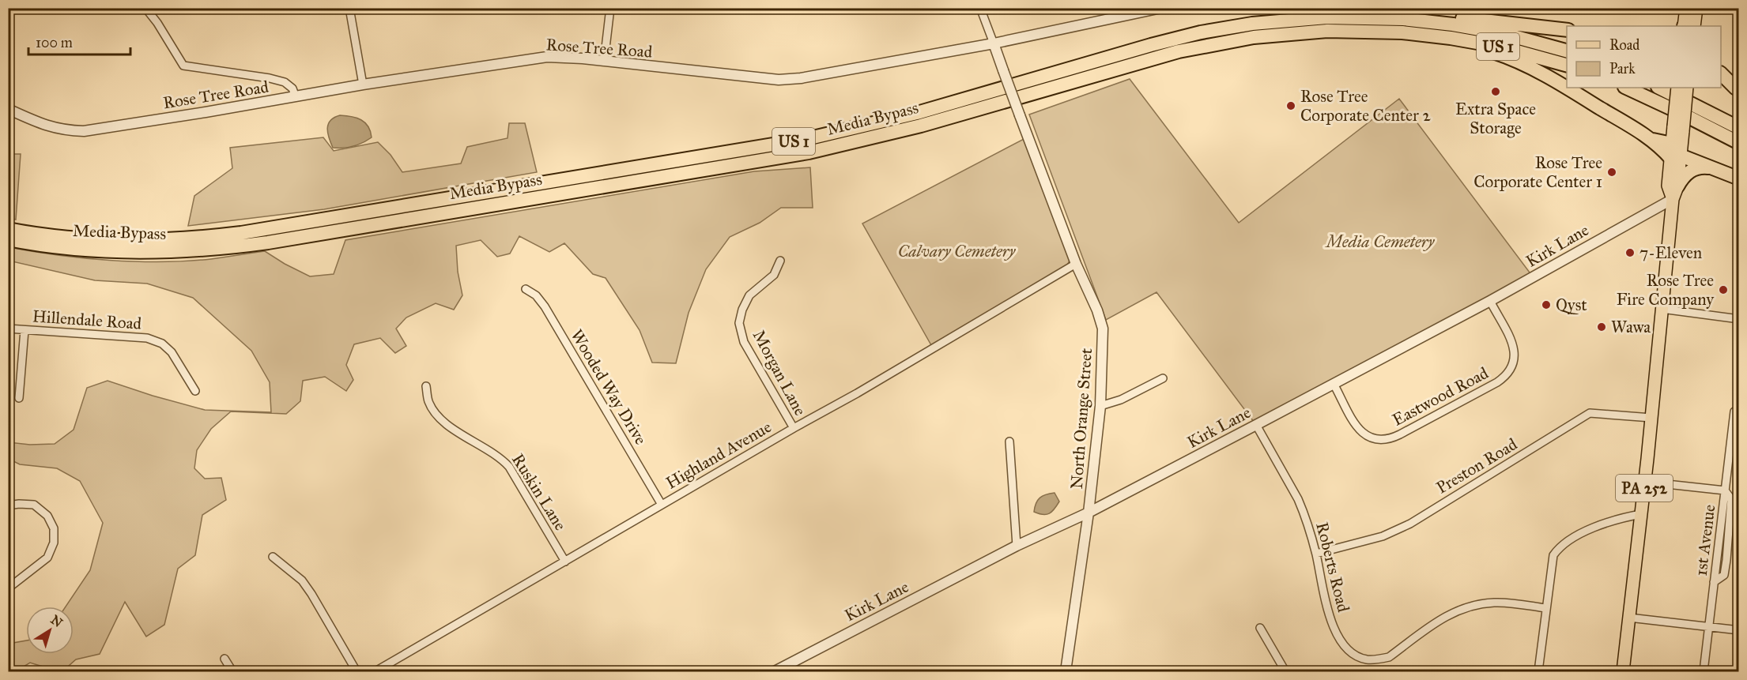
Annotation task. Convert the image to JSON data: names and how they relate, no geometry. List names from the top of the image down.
{
  "streets": {
    "highway": ["US 1", "Media Bypass"],
    "main road": ["PA 252"],
    "street": [
      "Rose Tree Road",
      "Kirk Lane",
      "Hillendale Road",
      "Morgan Lane",
      "Wooded Way Drive",
      "Eastwood Road",
      "North Orange Street",
      "Highland Avenue",
      "Preston Road",
      "Ruskin Lane",
      "1st Avenue",
      "Roberts Road"
    ]
  },
  "crossings": [
    ["Rose Tree Road", "North Orange Street"],
    ["Kirk Lane", "Eastwood Road"],
    ["Kirk Lane", "North Orange Street"],
    ["Kirk Lane", "PA 252"],
    ["Kirk Lane", "Roberts Road"],
    ["Morgan Lane", "Highland Avenue"],
    ["Wooded Way Drive", "Highland Avenue"],
    ["North Orange Street", "Highland Avenue"],
    ["Highland Avenue", "Ruskin Lane"],
    ["Preston Road", "PA 252"],
    ["Preston Road", "Roberts Road"]
  ],
  "parks": ["Media Cemetery", "Calvary Cemetery"],
  "places": [
    "Extra Space Storage",
    "Rose Tree Corporate Center 2",
    "Rose Tree Corporate Center 1",
    "7-Eleven",
    "Rose Tree Fire Company",
    "Qyst",
    "Wawa"
  ],
  "legend": ["Road", "Park"],
  "scale_bar": "100 m",
  "north": "top right"
}
